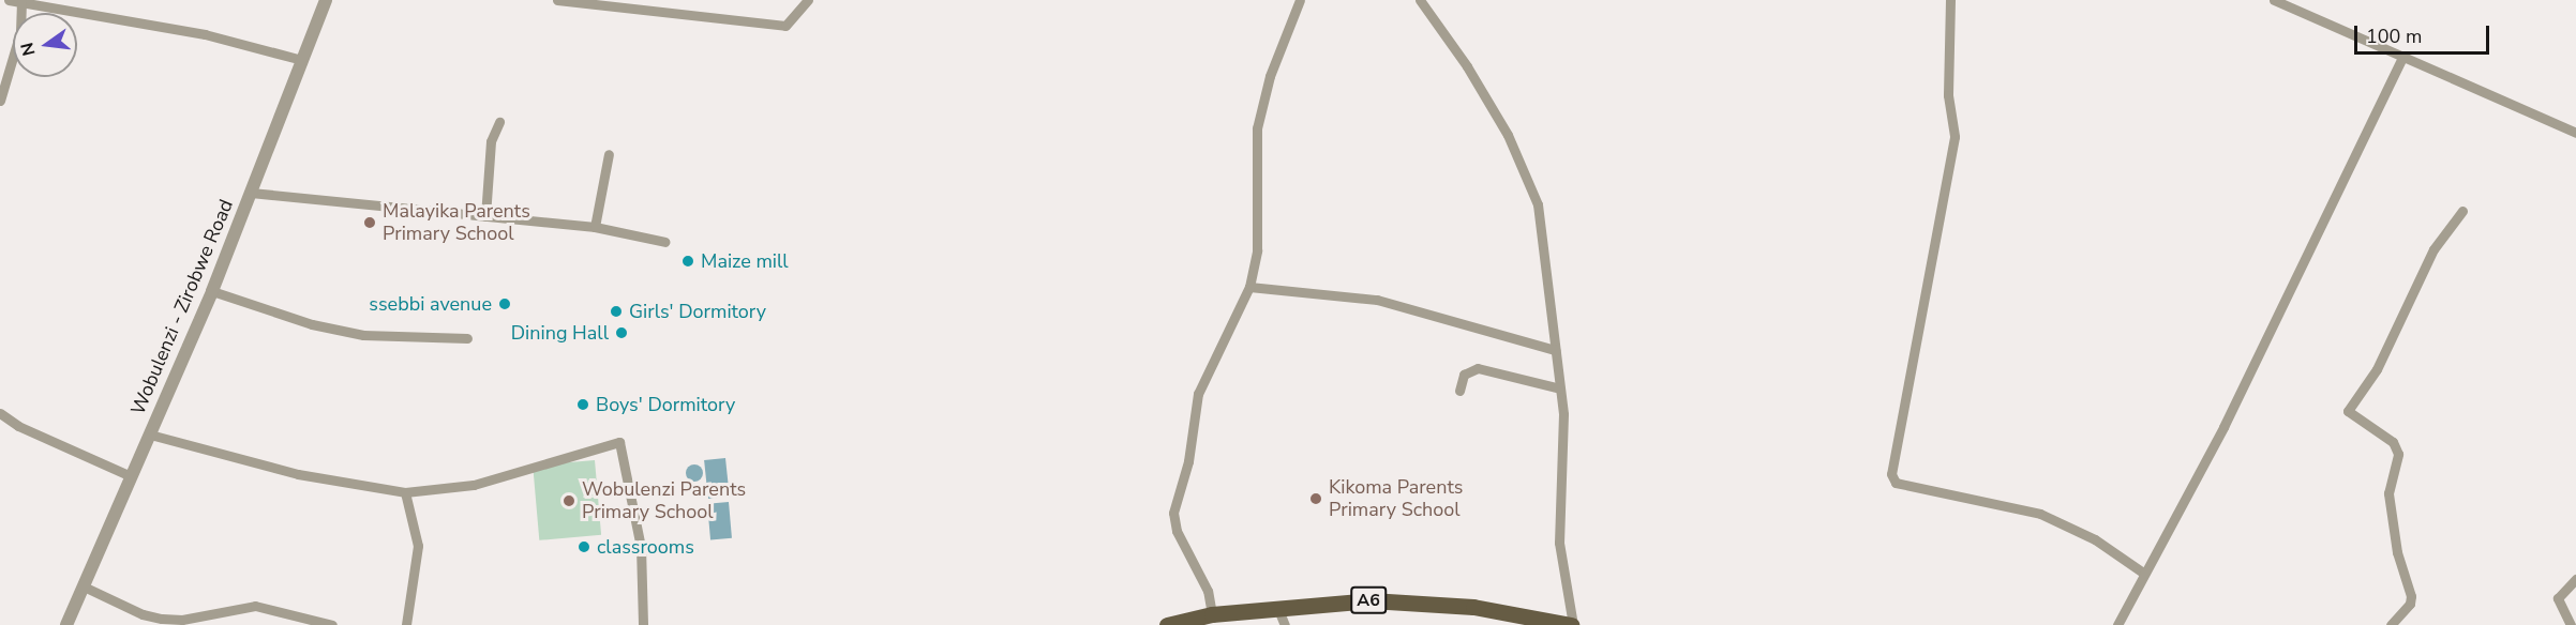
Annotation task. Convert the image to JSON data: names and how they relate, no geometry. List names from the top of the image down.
{
  "streets": {
    "main road": ["A6"],
    "street": ["Wobulenzi - Zirobwe Road"]
  },
  "places": [
    "Malayika Parents Primary School",
    "Maize mill",
    "ssebbi avenue",
    "Girls' Dormitory",
    "Dining Hall",
    "Boys' Dormitory",
    "Kikoma Parents Primary School",
    "Wobulenzi Parents Primary School",
    "classrooms"
  ],
  "scale_bar": "100 m",
  "north": "left"
}
